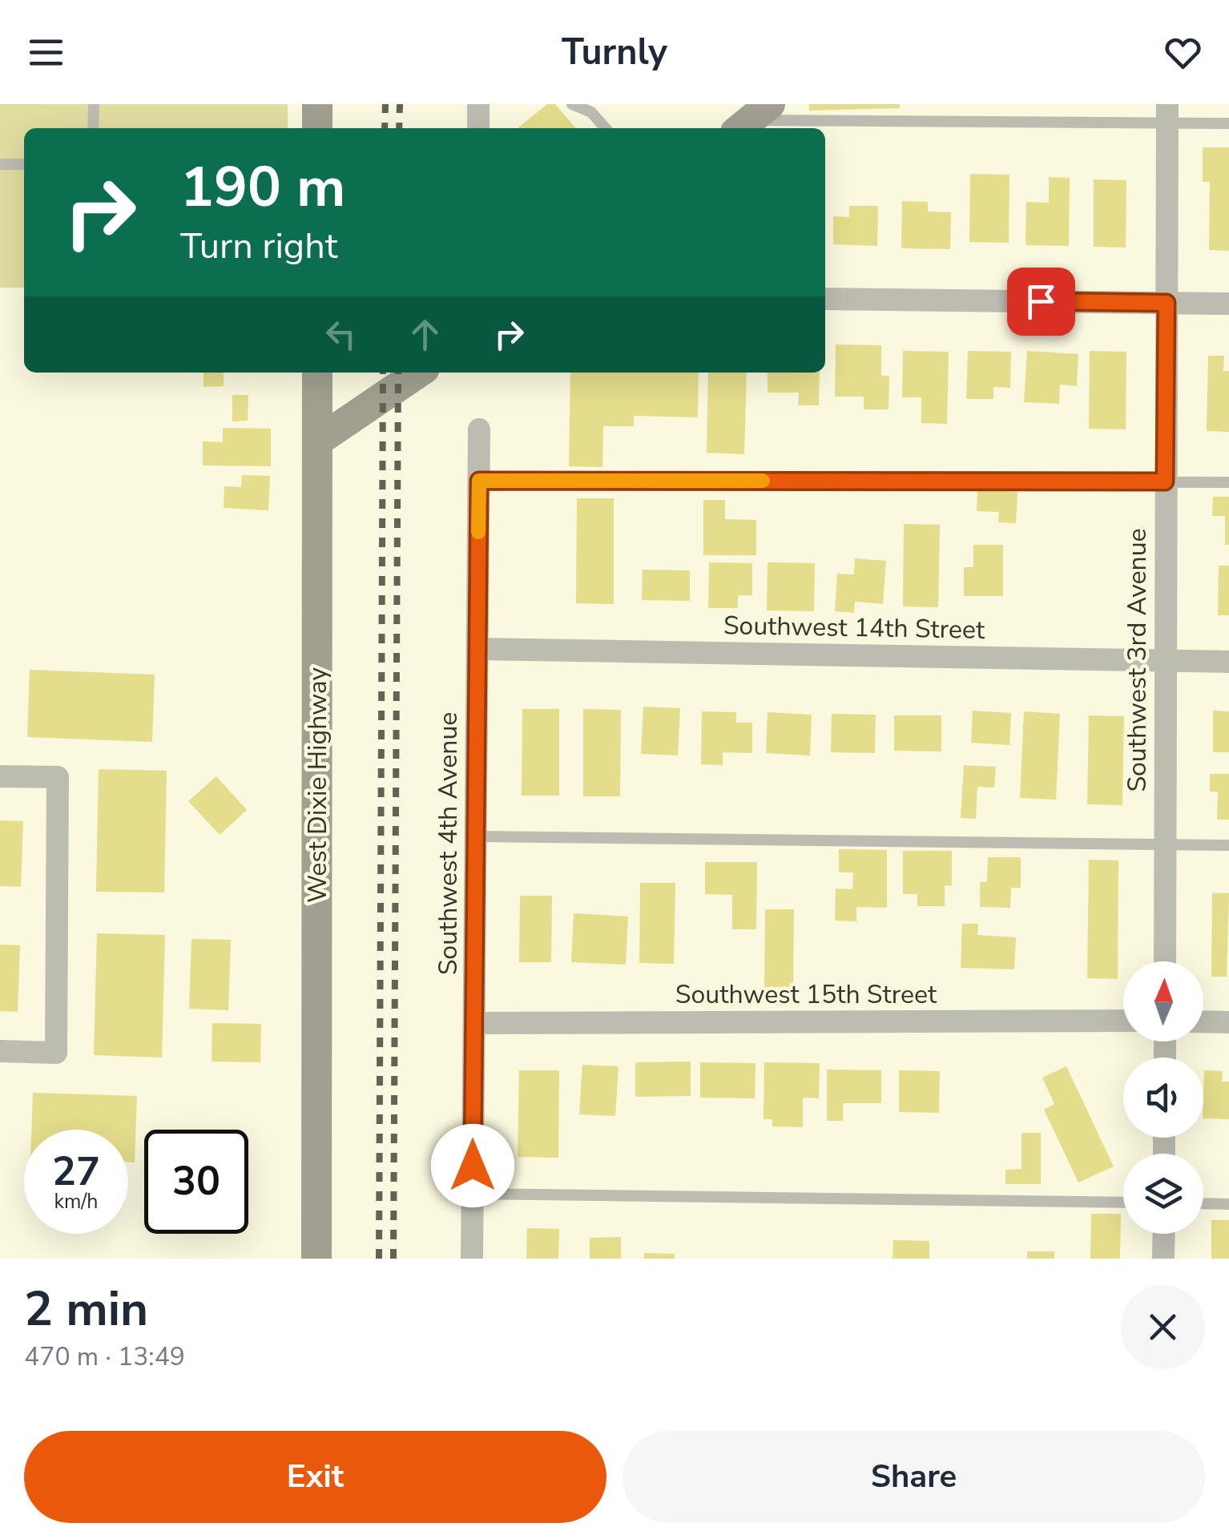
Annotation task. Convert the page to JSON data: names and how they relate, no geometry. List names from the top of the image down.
{
  "streets": {
    "main road": ["West Dixie Highway"],
    "street": [
      "Southwest 14th Street",
      "Southwest 3rd Avenue",
      "Southwest 4th Avenue",
      "Southwest 15th Street"
    ]
  },
  "crossings": [
    ["Southwest 14th Street", "Southwest 3rd Avenue"],
    ["Southwest 14th Street", "Southwest 4th Avenue"],
    ["Southwest 4th Avenue", "Southwest 15th Street"]
  ],
  "north": "top",
  "page": {
    "header": "Turnly",
    "turn": ["190 m", "Turn right"],
    "speed": "27 km/h",
    "limit": "30",
    "heading": ["2 min", "470 m · 13:49"],
    "buttons": ["Exit", "Share"]
  }
}
